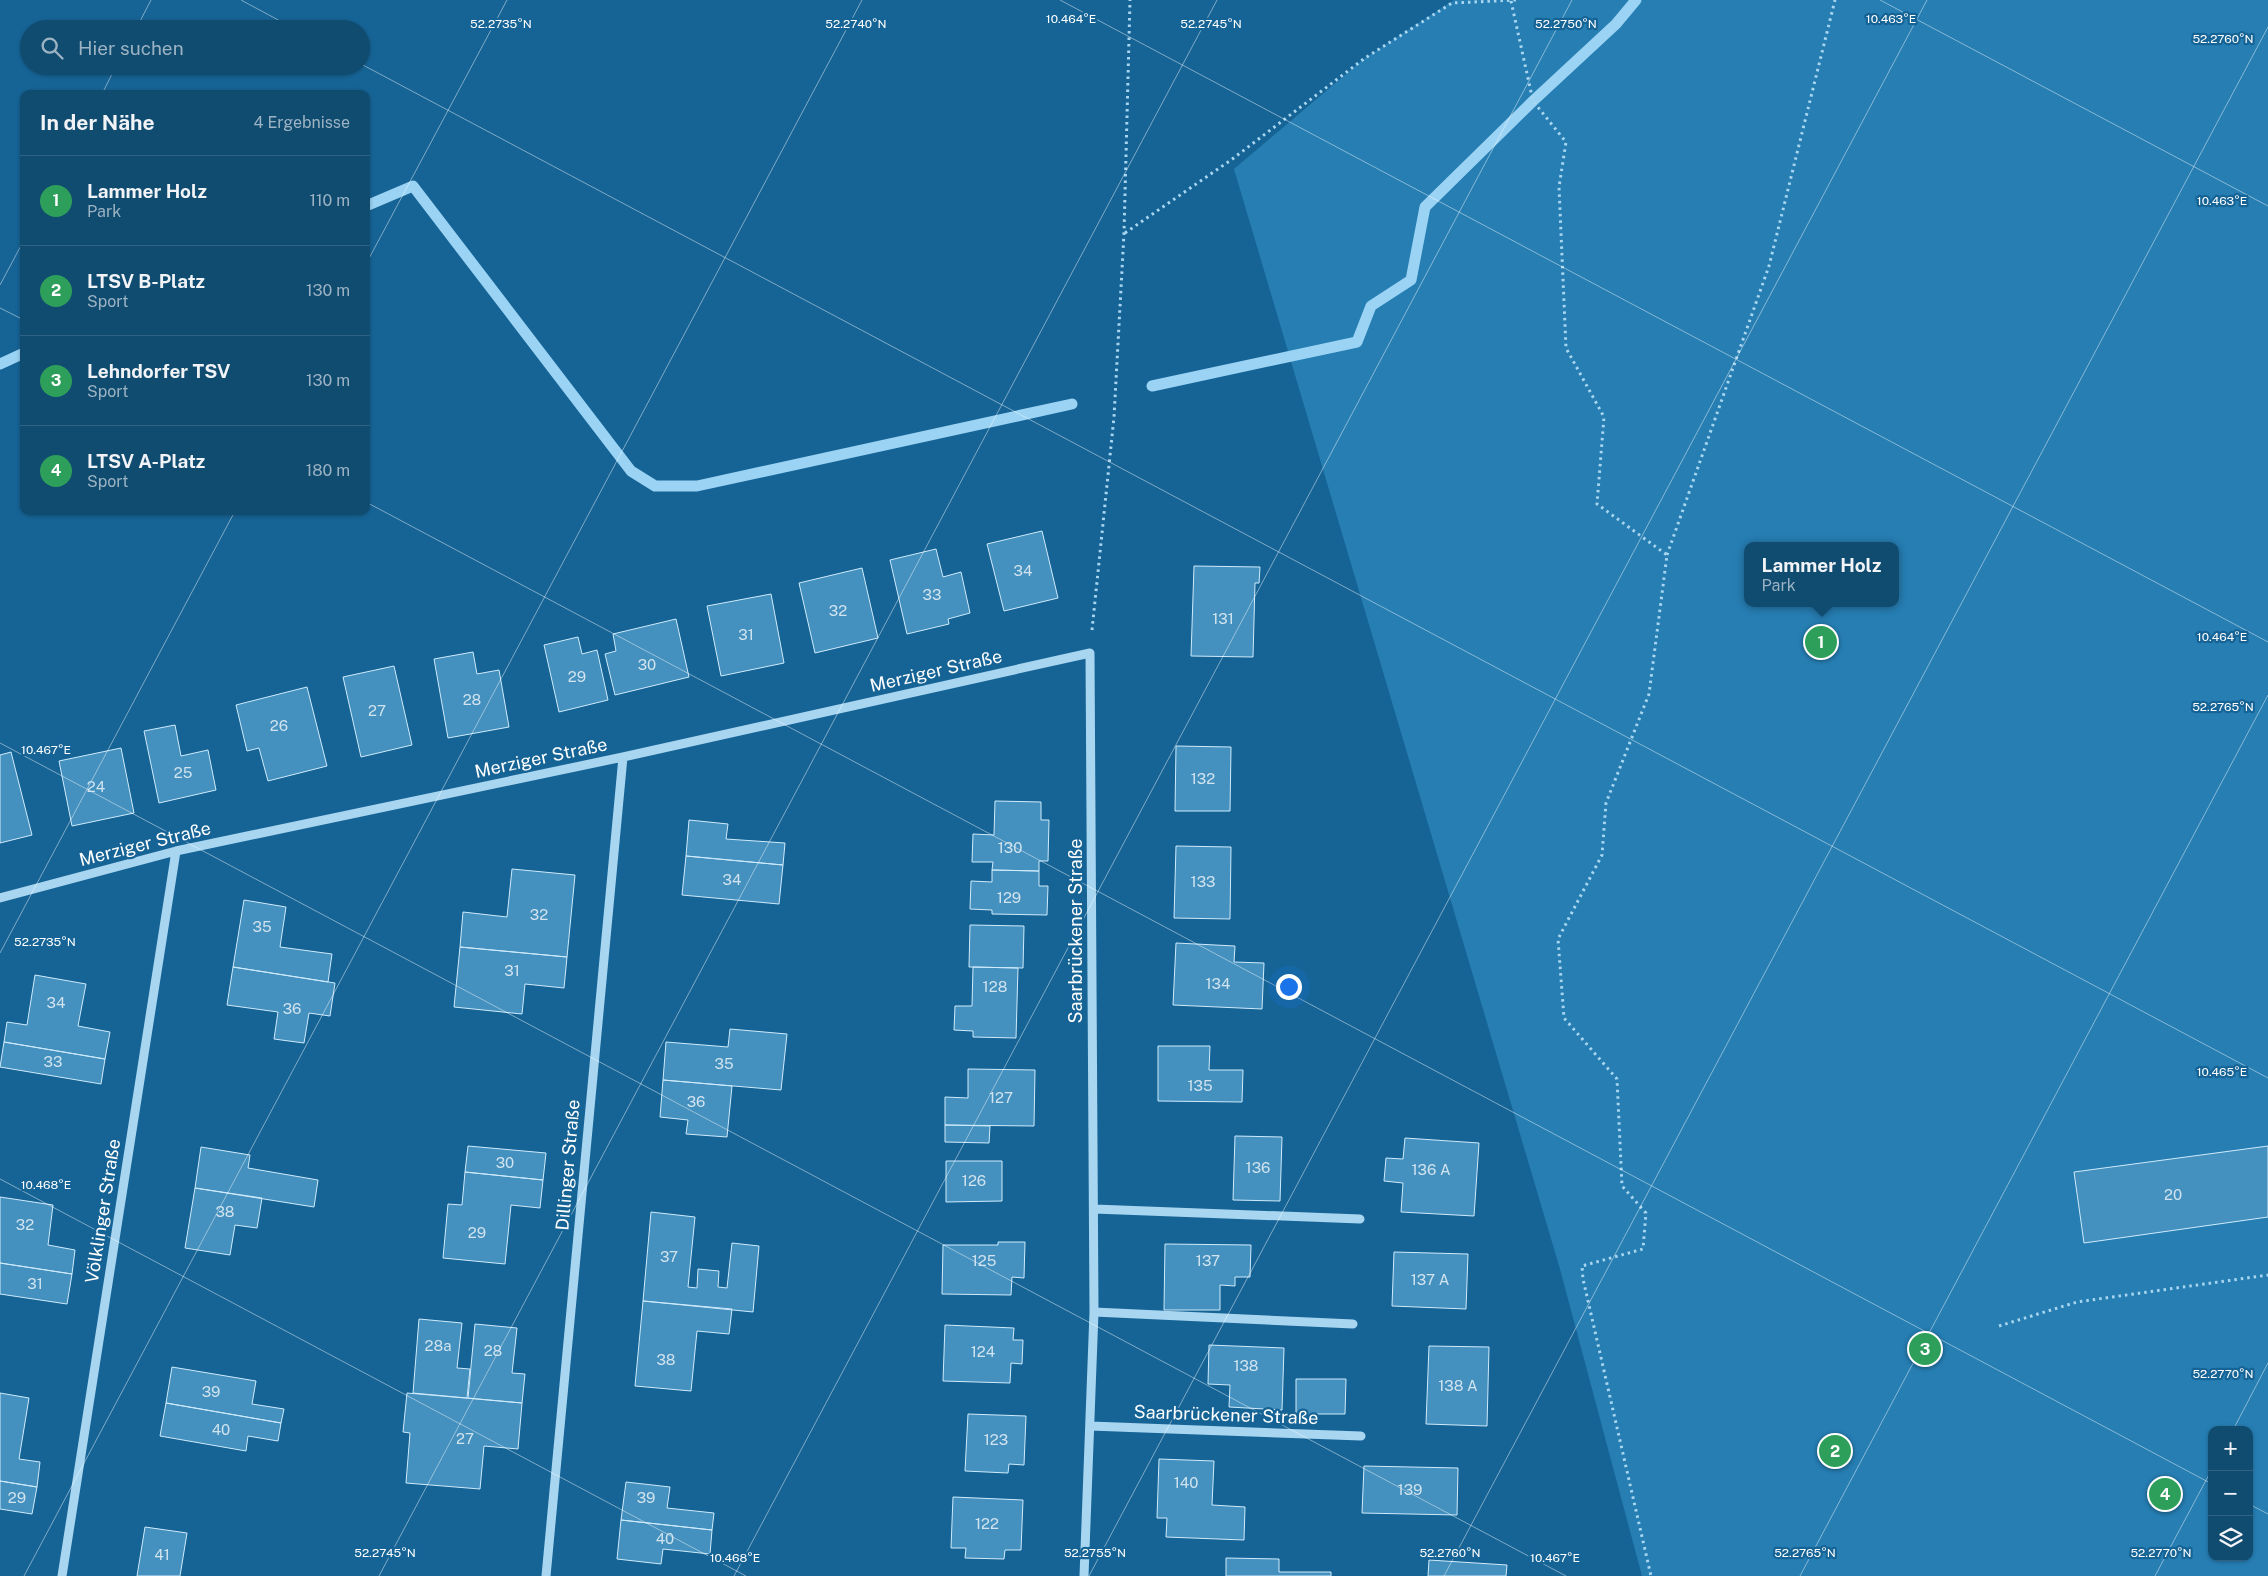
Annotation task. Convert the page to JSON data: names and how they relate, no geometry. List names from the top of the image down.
{
  "streets": {
    "street": [
      "Merziger Straße",
      "Saarbrückener Straße",
      "Dillinger Straße",
      "Völklinger Straße"
    ]
  },
  "crossings": [
    ["Merziger Straße", "Saarbrückener Straße"],
    ["Merziger Straße", "Dillinger Straße"],
    ["Merziger Straße", "Völklinger Straße"]
  ],
  "house_numbers": [
    "34",
    "33",
    "32",
    "131",
    "31",
    "30",
    "29",
    "28",
    "27",
    "26",
    "25",
    "132",
    "24",
    "130",
    "34",
    "133",
    "129",
    "32",
    "35",
    "31",
    "134",
    "128",
    "34",
    "36",
    "33",
    "35",
    "135",
    "127",
    "36",
    "30",
    "136",
    "136 A",
    "126",
    "20",
    "38",
    "32",
    "29",
    "37",
    "125",
    "137",
    "137 A",
    "31",
    "28a",
    "28",
    "124",
    "38",
    "138",
    "138 A",
    "39",
    "40",
    "27",
    "123",
    "140",
    "139",
    "29",
    "39",
    "122",
    "40",
    "41"
  ],
  "page": {
    "search": "Hier suchen",
    "heading": ["In der Nähe", "4 Ergebnisse"],
    "list": [
      {
        "mark": "1",
        "name": "Lammer Holz",
        "note": "Park",
        "value": "110 m"
      },
      {
        "mark": "2",
        "name": "LTSV B-Platz",
        "note": "Sport",
        "value": "130 m"
      },
      {
        "mark": "3",
        "name": "Lehndorfer TSV",
        "note": "Sport",
        "value": "130 m"
      },
      {
        "mark": "4",
        "name": "LTSV A-Platz",
        "note": "Sport",
        "value": "180 m"
      }
    ],
    "popup": ["Lammer Holz", "Park"],
    "pins": [
      "1",
      "3",
      "2",
      "4"
    ],
    "map_buttons": ["+", "−"]
  },
  "coordinates": [
    "10.463°E",
    "10.464°E",
    "52.2735°N",
    "52.2740°N",
    "52.2745°N",
    "52.2750°N",
    "52.2760°N",
    "52.2765°N",
    "10.467°E",
    "10.465°E",
    "10.468°E",
    "52.2770°N",
    "52.2755°N"
  ]
}
